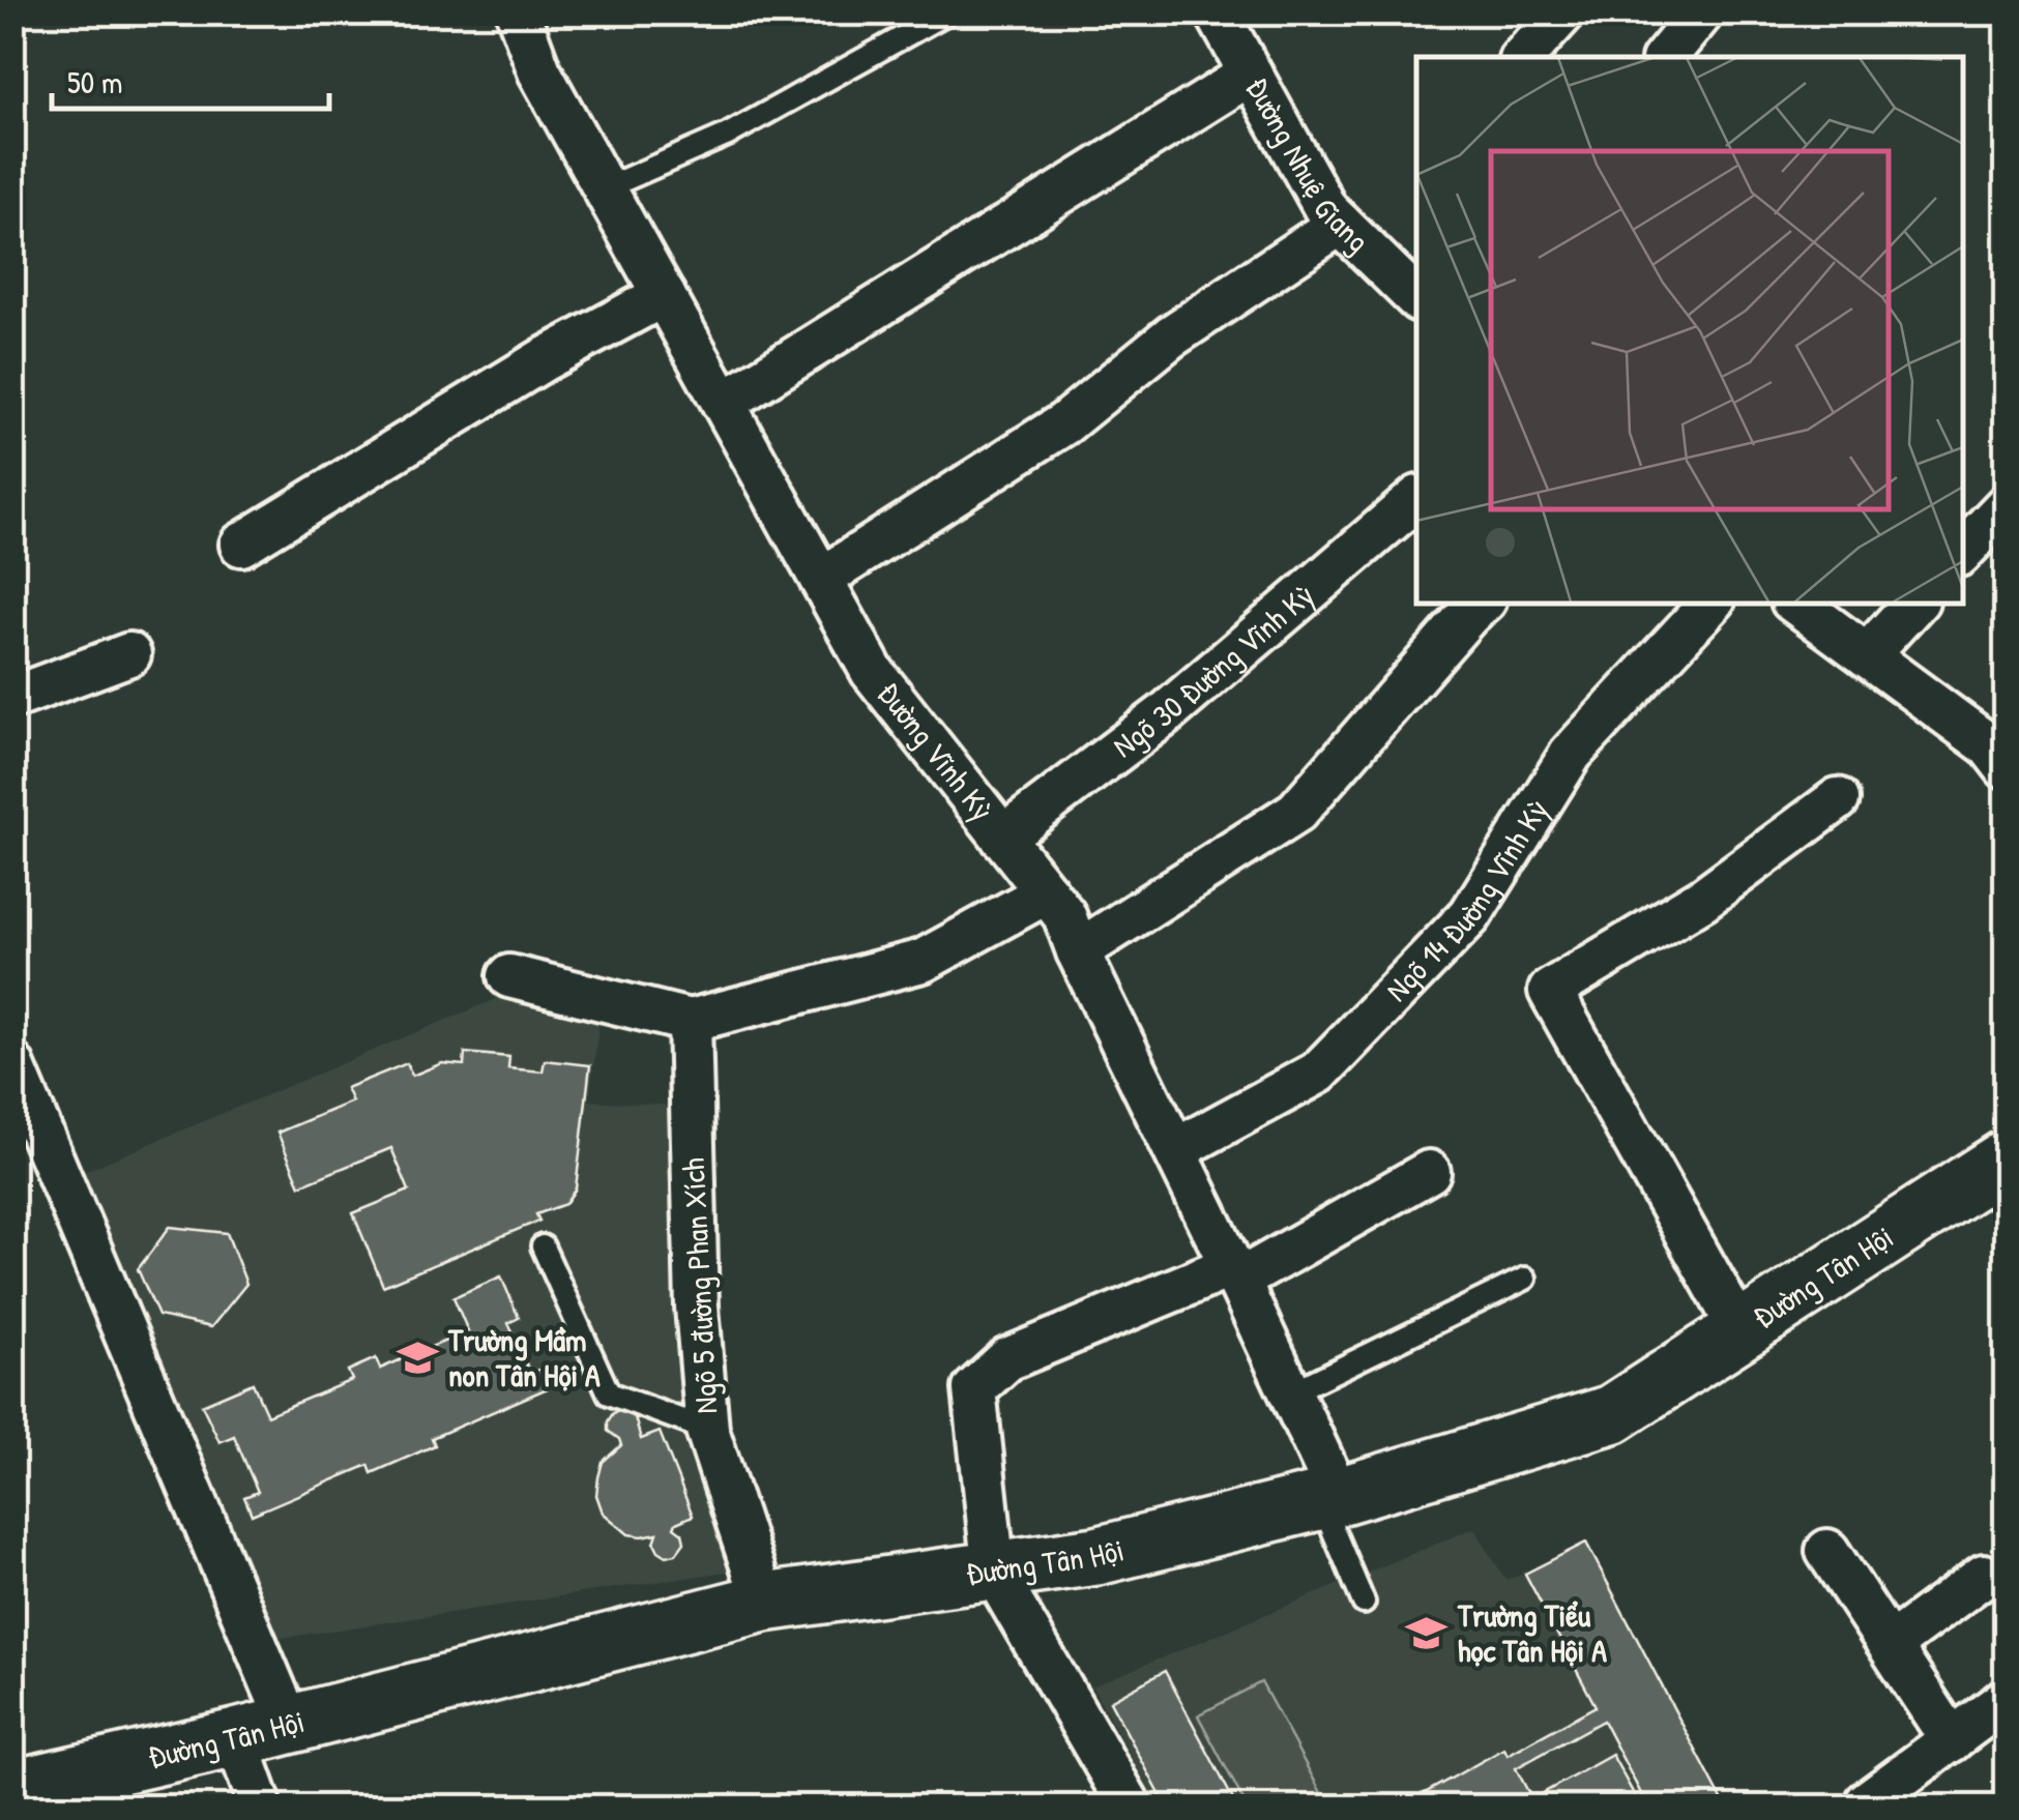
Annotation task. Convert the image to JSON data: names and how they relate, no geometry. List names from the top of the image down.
{
  "streets": {
    "street": [
      "Đường Nhuệ Giang",
      "Ngõ 30 Đường Vĩnh Kỳ",
      "Đường Vĩnh Kỳ",
      "Ngõ 14 Đường Vĩnh Kỳ",
      "Đường Tân Hội",
      "Ngõ 5 đường Phan Xích"
    ]
  },
  "crossings": [
    ["Ngõ 30 Đường Vĩnh Kỳ", "Đường Vĩnh Kỳ"],
    ["Đường Vĩnh Kỳ", "Ngõ 14 Đường Vĩnh Kỳ"],
    ["Đường Vĩnh Kỳ", "Đường Tân Hội"],
    ["Đường Tân Hội", "Ngõ 5 đường Phan Xích"]
  ],
  "places": {
    "school or university": ["Trường Mầm non Tân Hội A", "Trường Tiểu học Tân Hội A"]
  },
  "scale_bar": "50 m"
}
